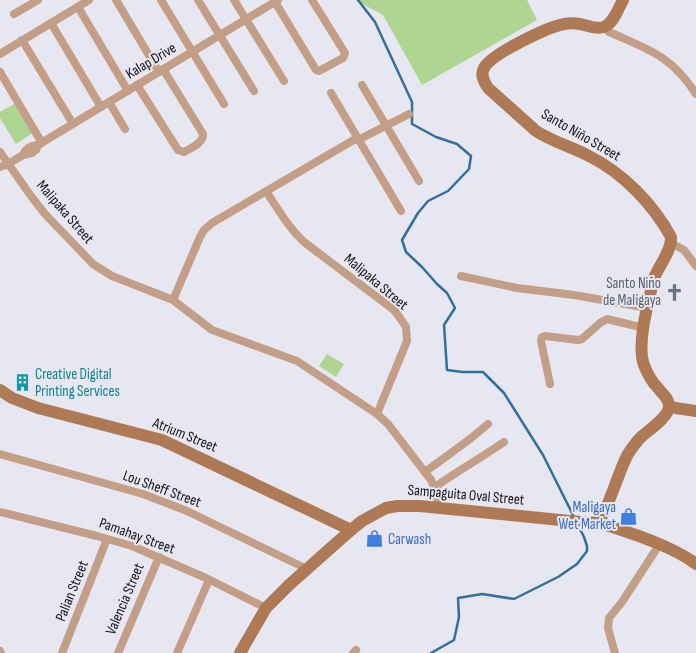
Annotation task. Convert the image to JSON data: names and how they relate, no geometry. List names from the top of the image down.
{
  "streets": {
    "main road": ["Santo Niño Street", "Atrium Street", "Sampaguita Oval Street"],
    "street": [
      "Kalap Drive",
      "Malipaka Street",
      "Lou Sheff Street",
      "Pamahay Street",
      "Palian Street",
      "Valencia Street"
    ]
  },
  "crossings": [
    ["Kalap Drive", "Malipaka Street"],
    ["Malipaka Street", "Sampaguita Oval Street"],
    ["Atrium Street", "Sampaguita Oval Street"],
    ["Lou Sheff Street", "Sampaguita Oval Street"],
    ["Sampaguita Oval Street", "Pamahay Street"],
    ["Pamahay Street", "Palian Street"],
    ["Pamahay Street", "Valencia Street"]
  ],
  "places": {
    "church": ["Santo Niño de Maligaya"],
    "building": ["Creative Digital Printing Services"],
    "shop": ["Maligaya Wet Market", "Carwash"]
  }
}
